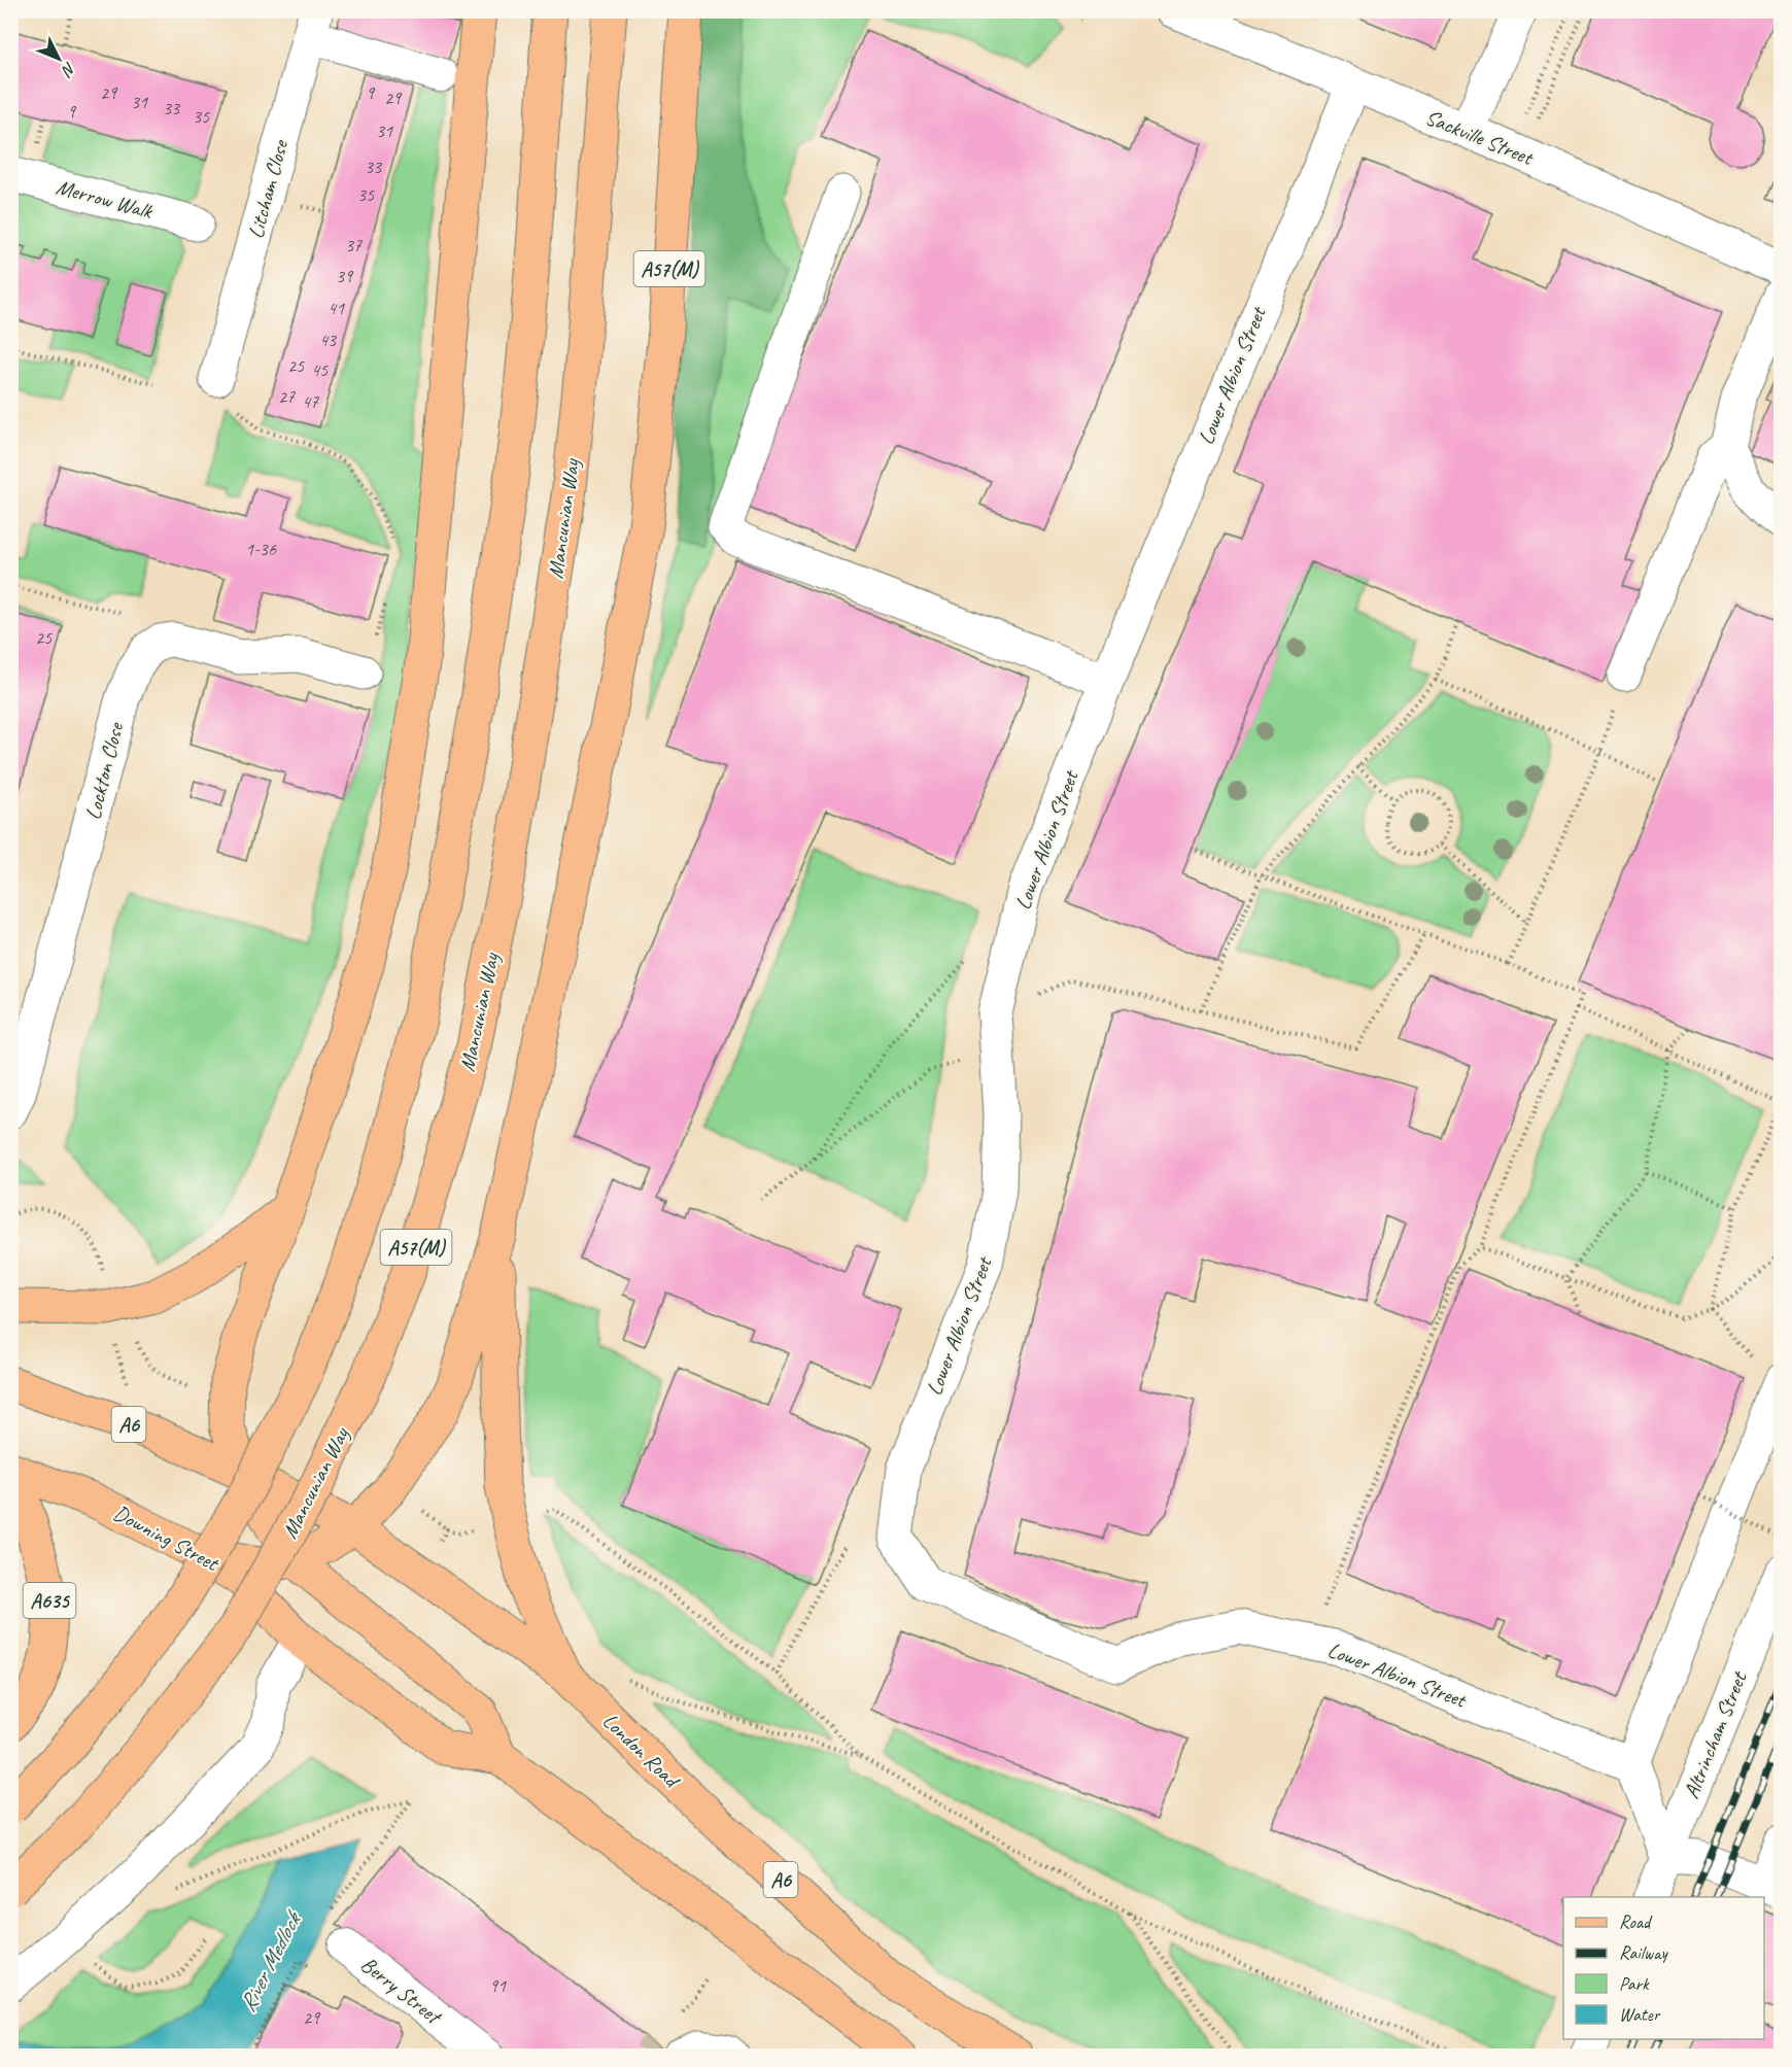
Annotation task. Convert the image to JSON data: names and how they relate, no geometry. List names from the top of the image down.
{
  "streets": {
    "main road": [
      "A57(M)",
      "Mancunian Way",
      "A6",
      "Downing Street",
      "A635",
      "London Road"
    ],
    "street": [
      "Sackville Street",
      "Litcham Close",
      "Merrow Walk",
      "Lower Albion Street",
      "Lockton Close",
      "Altrincham Street",
      "Berry Street"
    ]
  },
  "crossings": [
    ["Sackville Street", "Lower Albion Street"],
    ["A57(M)", "Downing Street"],
    ["A57(M)", "London Road"],
    ["A6", "London Road"],
    ["Downing Street", "A635"]
  ],
  "water": ["River Medlock"],
  "house_numbers": [
    "29",
    "9",
    "29",
    "31",
    "33",
    "9",
    "35",
    "31",
    "33",
    "35",
    "37",
    "39",
    "41",
    "43",
    "25",
    "45",
    "27",
    "47",
    "1-36",
    "25",
    "91",
    "29"
  ],
  "legend": [
    "Road",
    "Railway",
    "Park",
    "Water"
  ],
  "north": "bottom right"
}
